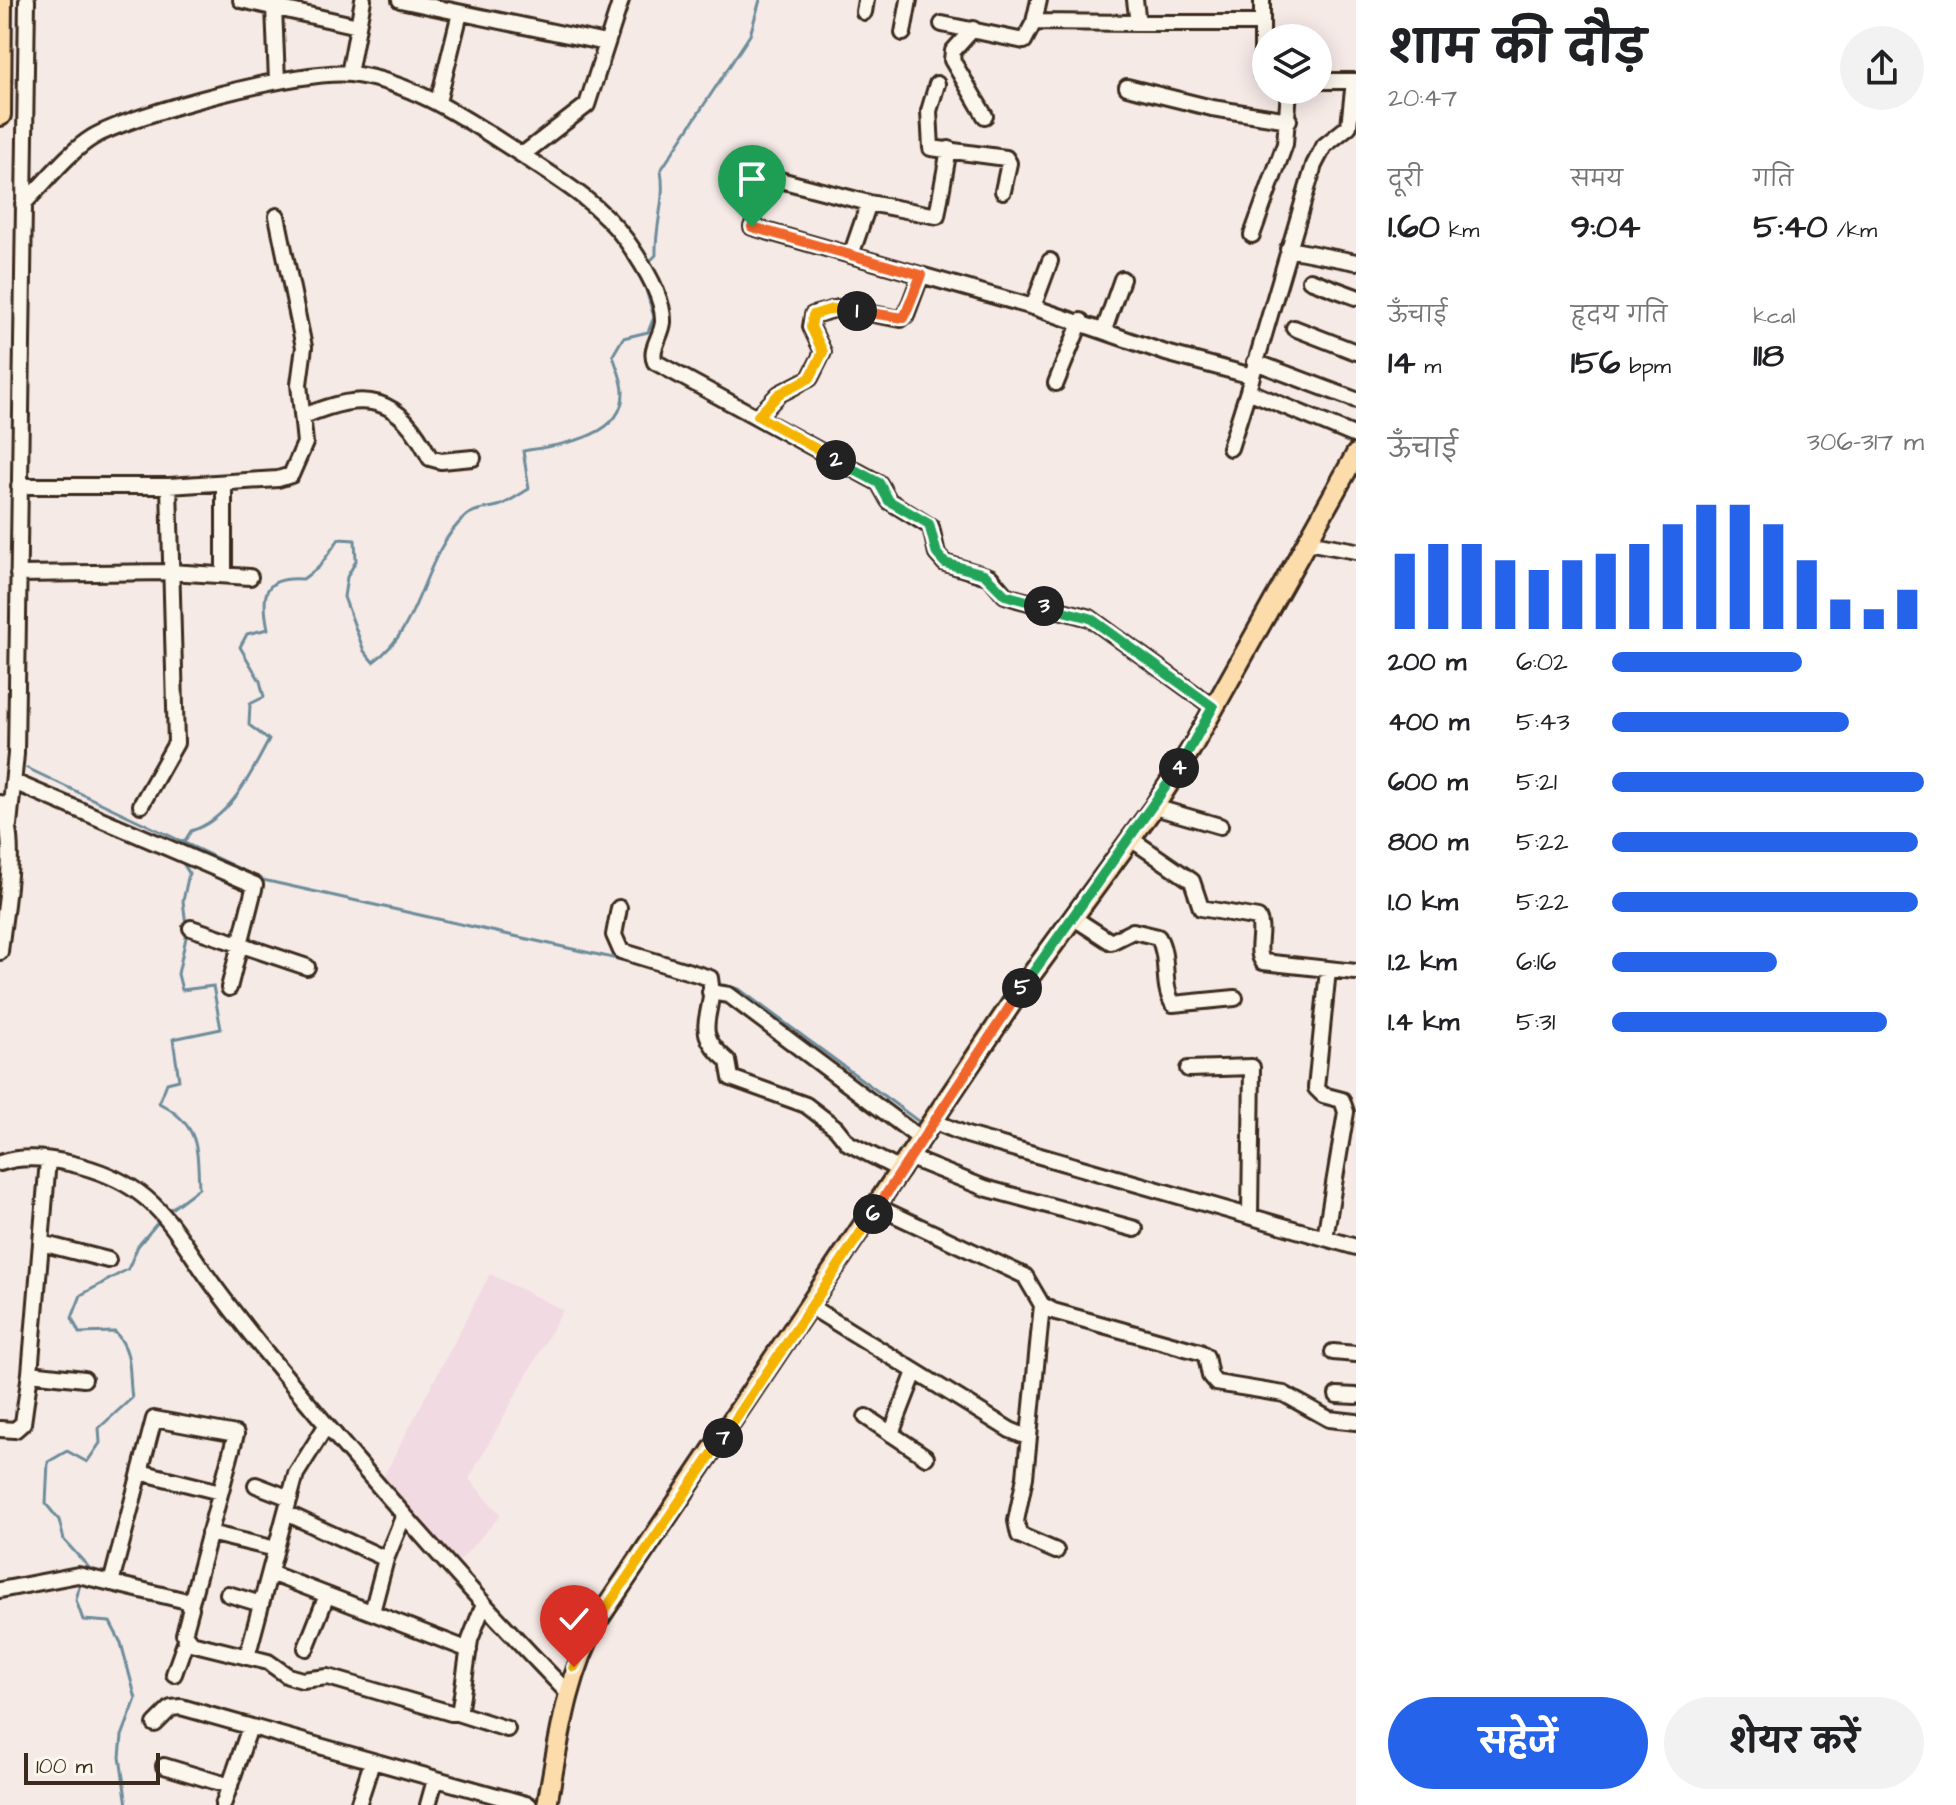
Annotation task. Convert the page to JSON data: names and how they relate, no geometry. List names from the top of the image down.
{
  "scale_bar": "100 m",
  "page": {
    "heading": ["शाम की दौड़", "20:47"],
    "stats": [
      ["दूरी", "1.60 km"],
      ["समय", "9:04"],
      ["गति", "5:40 /km"],
      ["ऊँचाई", "14 m"],
      ["हृदय गति", "156 bpm"],
      ["kcal", "118"]
    ],
    "pins": [
      "1",
      "2",
      "3",
      "4",
      "5",
      "6",
      "7"
    ],
    "chart": ["ऊँचाई", "306–317 m"],
    "list": [
      {
        "name": "200 m",
        "note": "6:02"
      },
      {
        "name": "400 m",
        "note": "5:43"
      },
      {
        "name": "600 m",
        "note": "5:21"
      },
      {
        "name": "800 m",
        "note": "5:22"
      },
      {
        "name": "1.0 km",
        "note": "5:22"
      },
      {
        "name": "1.2 km",
        "note": "6:16"
      },
      {
        "name": "1.4 km",
        "note": "5:31"
      }
    ],
    "buttons": ["सहेजें", "शेयर करें"],
    "scale": "100 m"
  }
}
